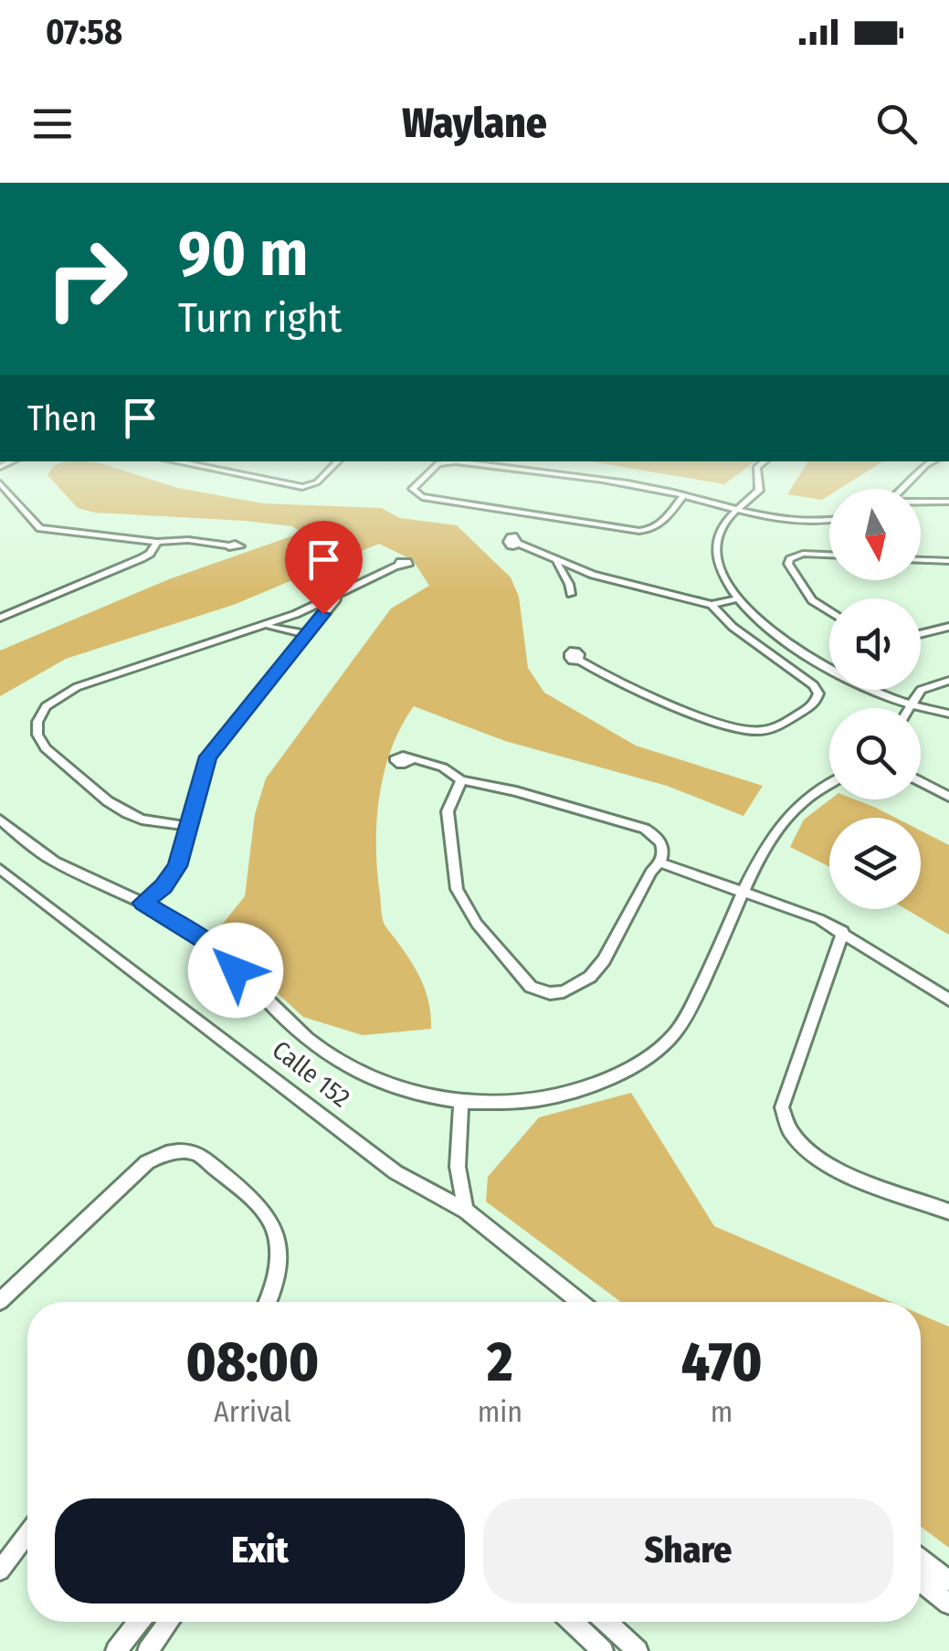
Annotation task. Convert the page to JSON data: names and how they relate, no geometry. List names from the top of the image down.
{
  "streets": {
    "street": ["Calle 152"]
  },
  "north": "bottom",
  "page": {
    "status": "07:58",
    "header": "Waylane",
    "turn": ["90 m", "Turn right"],
    "then": "Then",
    "eta": [
      "08:00",
      "Arrival",
      "2",
      "min",
      "470",
      "m"
    ],
    "buttons": ["Exit", "Share"]
  }
}
